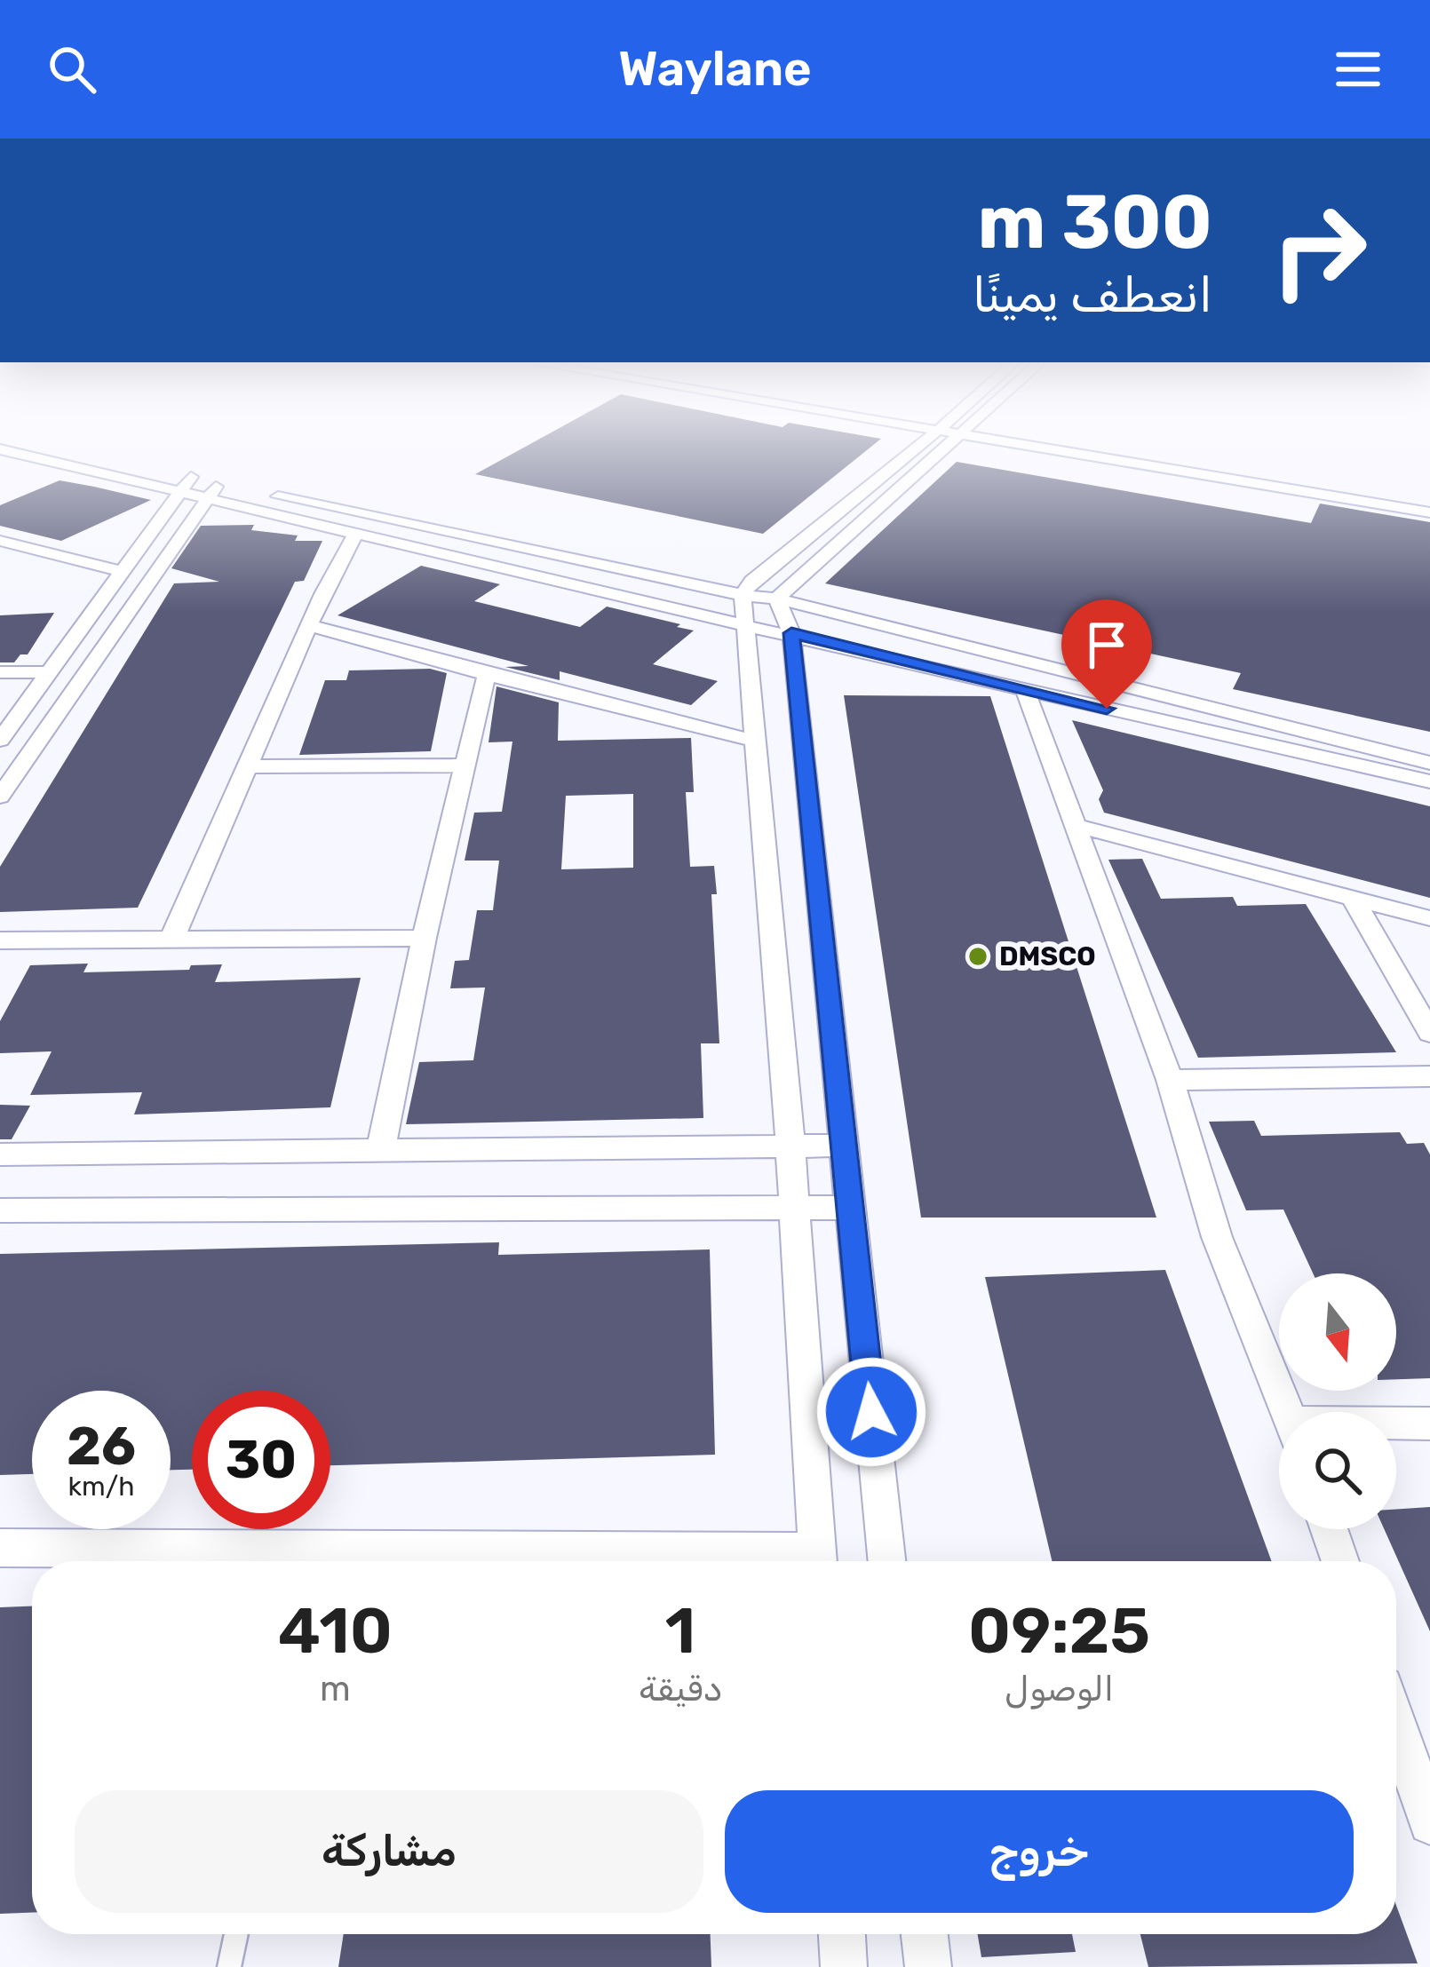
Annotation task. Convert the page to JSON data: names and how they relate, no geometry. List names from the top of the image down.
{
  "places": ["DMSCO"],
  "north": "bottom",
  "page": {
    "header": "Waylane",
    "turn": ["300 m", "انعطف يمينًا"],
    "speed": "26 km/h",
    "limit": "30",
    "eta": [
      "09:25",
      "الوصول",
      "1",
      "دقيقة",
      "410",
      "m"
    ],
    "buttons": ["خروج", "مشاركة"]
  }
}
